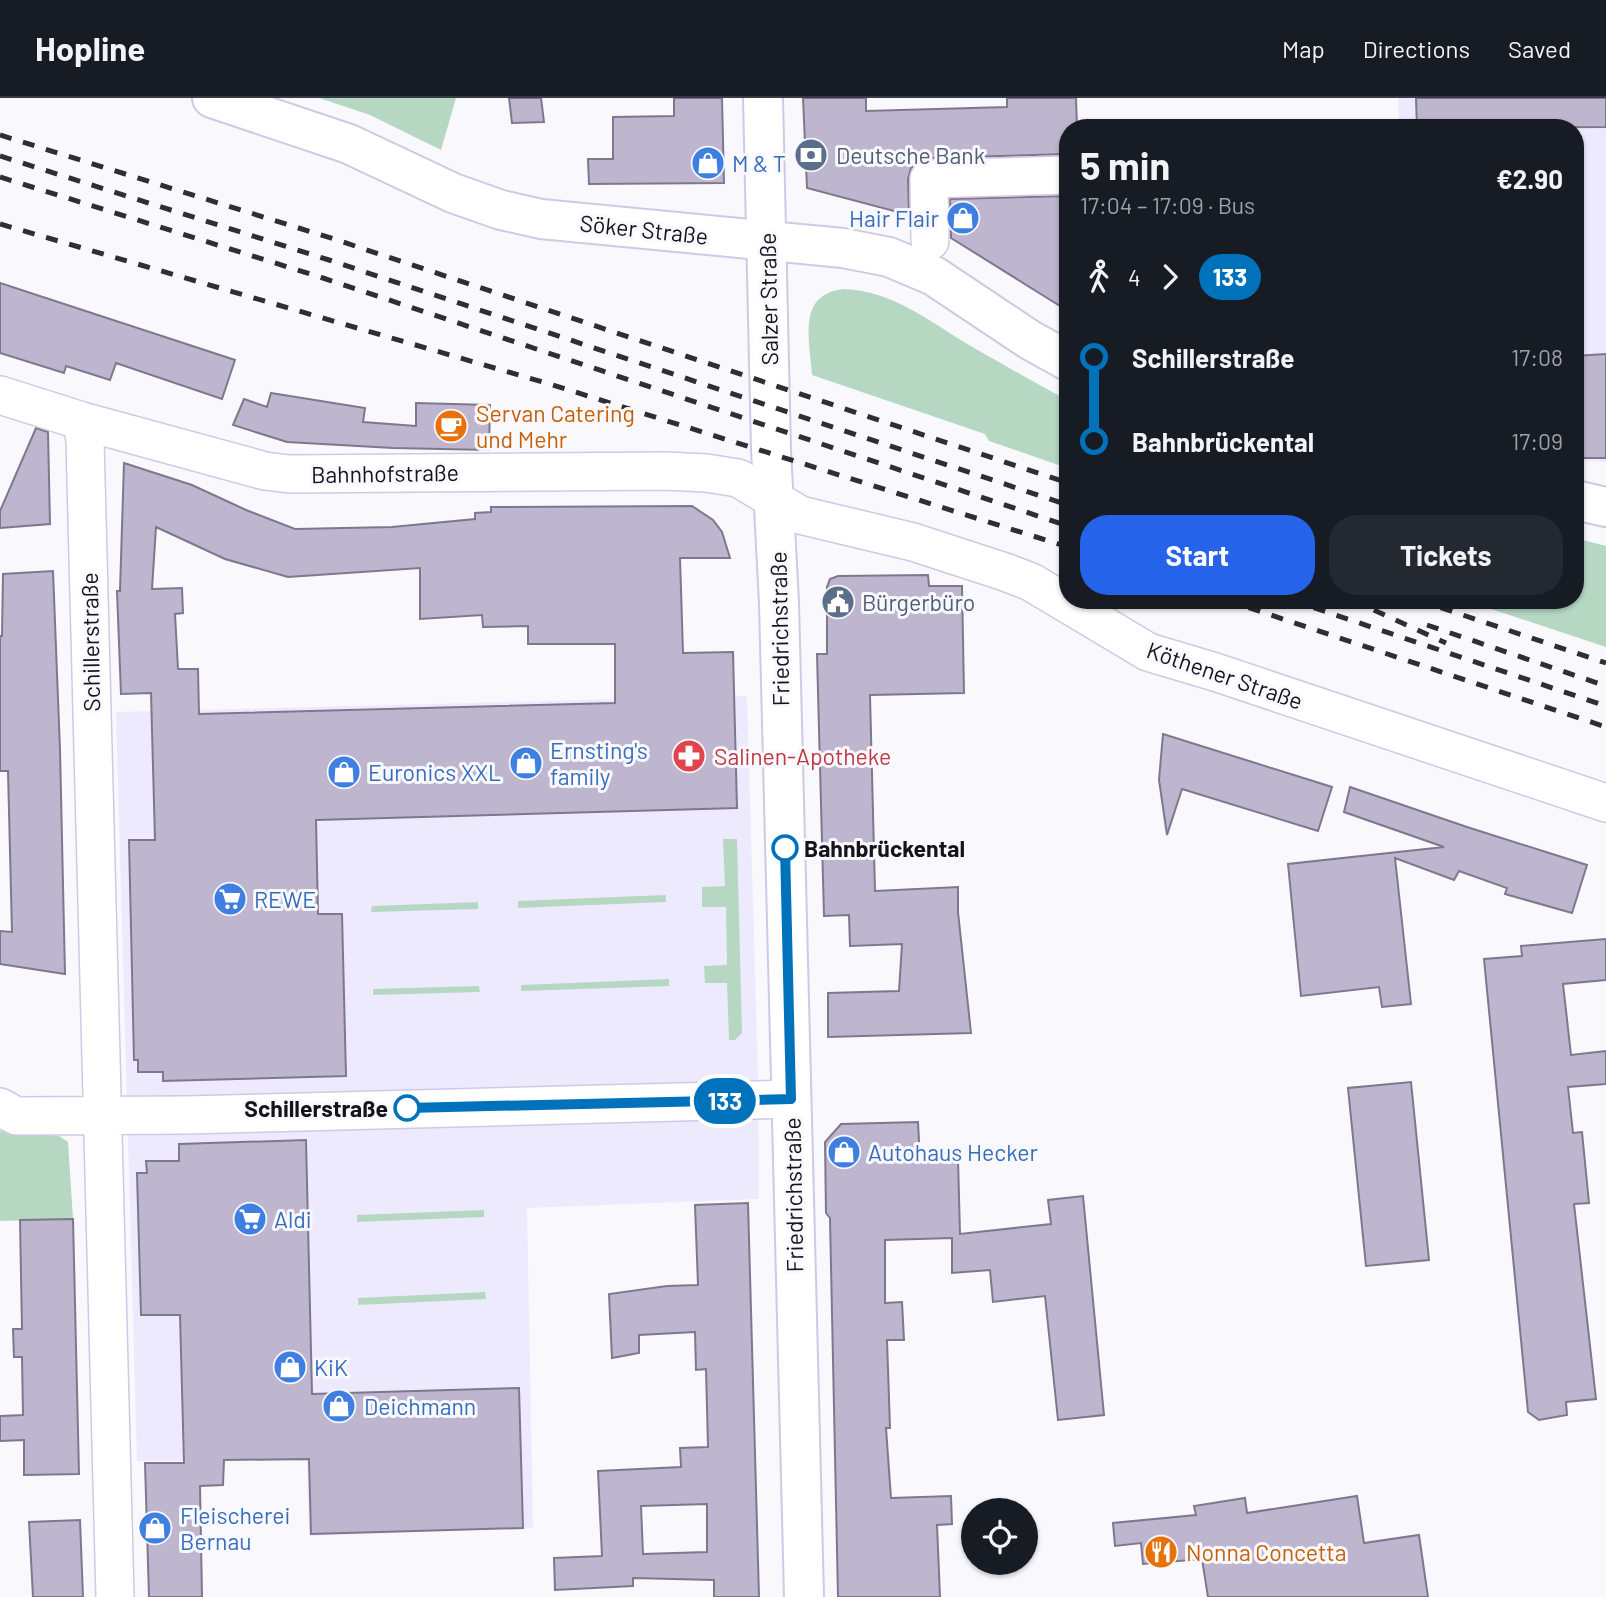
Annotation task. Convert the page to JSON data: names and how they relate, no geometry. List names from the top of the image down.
{
  "streets": {
    "street": [
      "Söker Straße",
      "Salzer Straße",
      "Bahnhofstraße",
      "Friedrichstraße",
      "Schillerstraße",
      "Köthener Straße"
    ]
  },
  "crossings": [
    ["Söker Straße", "Salzer Straße"],
    ["Salzer Straße", "Bahnhofstraße"],
    ["Salzer Straße", "Friedrichstraße"],
    ["Salzer Straße", "Köthener Straße"],
    ["Bahnhofstraße", "Friedrichstraße"],
    ["Bahnhofstraße", "Schillerstraße"],
    ["Bahnhofstraße", "Köthener Straße"],
    ["Friedrichstraße", "Köthener Straße"]
  ],
  "places": {
    "bank": ["Deutsche Bank"],
    "shop": [
      "M & T",
      "Hair Flair",
      "Ernsting's family",
      "Euronics XXL",
      "Autohaus Hecker",
      "KiK",
      "Deichmann",
      "Fleischerei Bernau"
    ],
    "cafe": ["Servan Catering und Mehr"],
    "public building": ["Bürgerbüro"],
    "pharmacy": ["Salinen-Apotheke"],
    "other": ["Bahnbrückental", "Schillerstraße"],
    "supermarket": ["REWE", "Aldi"],
    "restaurant": ["Nonna Concetta"]
  },
  "lines": ["bus line 133"],
  "page": {
    "header": "Hopline",
    "nav": ["Map", "Directions", "Saved"],
    "on_map": "133",
    "heading": ["5 min", "17:04 – 17:09 · Bus", "€2.90"],
    "legs": ["4", "133"],
    "list": [
      {
        "name": "Schillerstraße",
        "value": "17:08"
      },
      {
        "name": "Bahnbrückental",
        "value": "17:09"
      }
    ],
    "buttons": ["Start", "Tickets"]
  }
}
